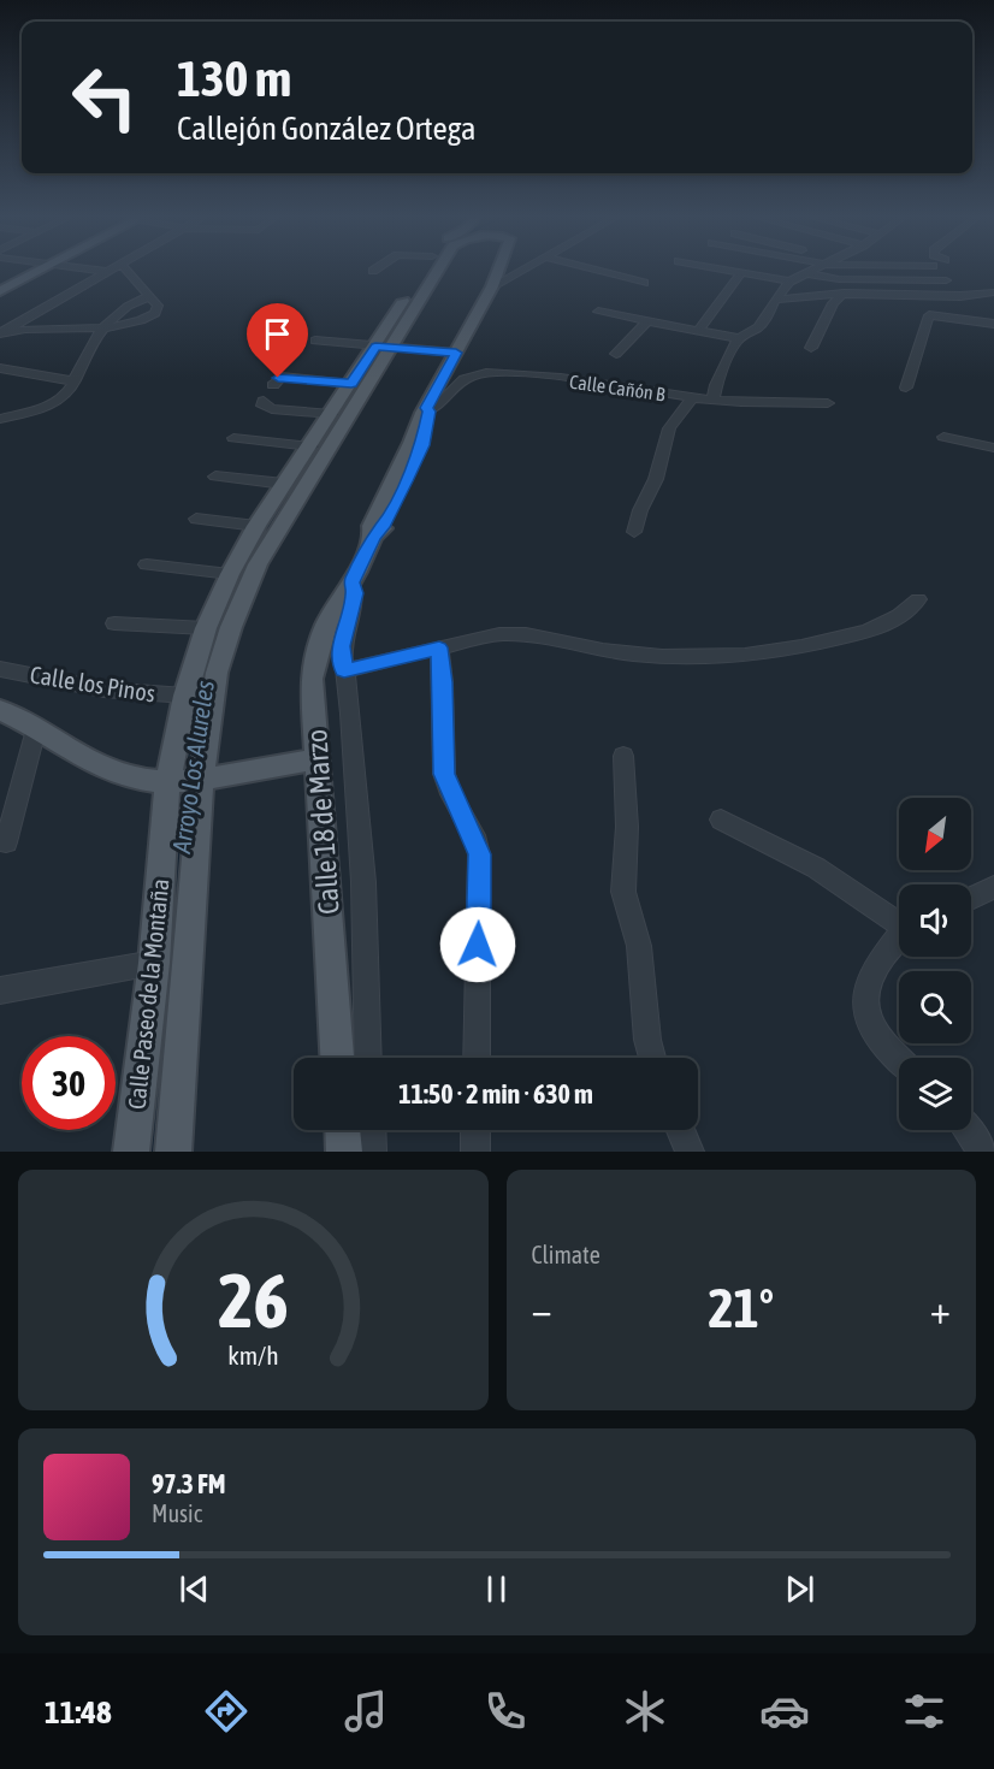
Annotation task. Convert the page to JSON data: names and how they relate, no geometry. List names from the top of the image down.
{
  "streets": {
    "main road": ["Calle 18 de Marzo", "Calle Paseo de la Montaña"],
    "street": ["Calle Cañón B", "Calle los Pinos"]
  },
  "crossings": [
    ["Calle Cañón B", "Calle 18 de Marzo"],
    ["Calle los Pinos", "Calle Paseo de la Montaña"],
    ["Calle 18 de Marzo", "Calle Paseo de la Montaña"]
  ],
  "water": ["Arroyo Los Alureles"],
  "north": "bottom left",
  "page": {
    "turn": ["130 m", "Callejón González Ortega"],
    "limit": "30",
    "trip": "11:50 · 2 min · 630 m",
    "tile": "Climate",
    "heat": ["−", "21°", "+"],
    "song": ["97.3 FM", "Music"],
    "tabs": "11:48",
    "gauge": ["26", "km/h"]
  }
}
